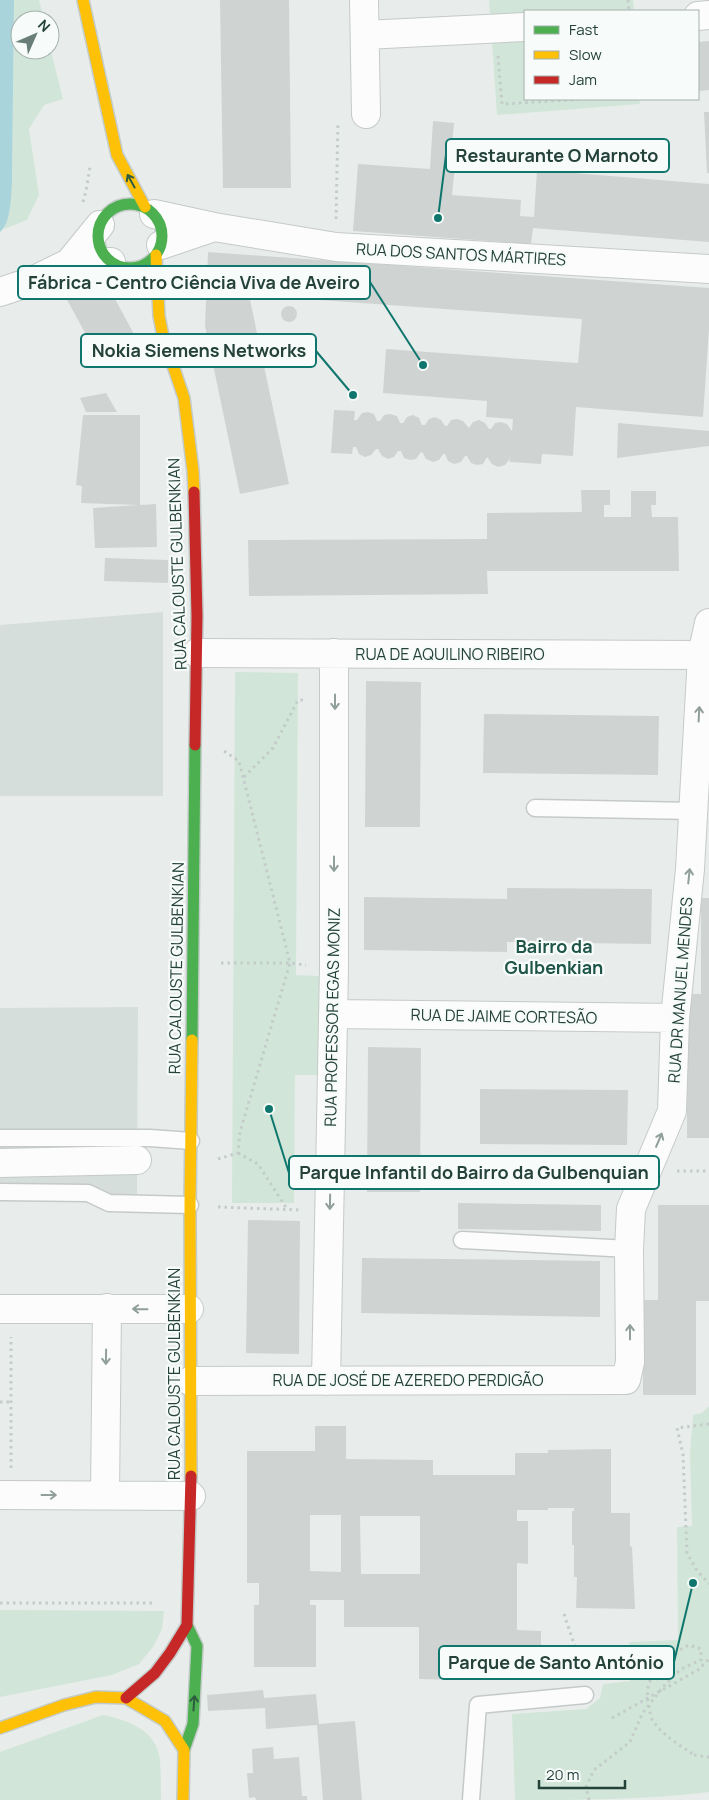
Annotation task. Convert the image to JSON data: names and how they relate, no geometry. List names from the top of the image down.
{
  "streets": {
    "main road": ["RUA CALOUSTE GULBENKIAN"],
    "street": [
      "RUA DOS SANTOS MÁRTIRES",
      "RUA DE AQUILINO RIBEIRO",
      "RUA DR MANUEL MENDES",
      "RUA DE JAIME CORTESÃO",
      "RUA PROFESSOR EGAS MONIZ",
      "RUA DE JOSÉ DE AZEREDO PERDIGÃO"
    ]
  },
  "crossings": [
    ["RUA DOS SANTOS MÁRTIRES", "RUA CALOUSTE GULBENKIAN"],
    ["RUA CALOUSTE GULBENKIAN", "RUA DE AQUILINO RIBEIRO"],
    ["RUA CALOUSTE GULBENKIAN", "RUA DE JOSÉ DE AZEREDO PERDIGÃO"],
    ["RUA DE AQUILINO RIBEIRO", "RUA DR MANUEL MENDES"],
    ["RUA DE AQUILINO RIBEIRO", "RUA PROFESSOR EGAS MONIZ"],
    ["RUA DR MANUEL MENDES", "RUA DE JAIME CORTESÃO"],
    ["RUA DR MANUEL MENDES", "RUA DE JOSÉ DE AZEREDO PERDIGÃO"],
    ["RUA DE JAIME CORTESÃO", "RUA PROFESSOR EGAS MONIZ"],
    ["RUA PROFESSOR EGAS MONIZ", "RUA DE JOSÉ DE AZEREDO PERDIGÃO"]
  ],
  "one_way": ["RUA DR MANUEL MENDES", "RUA PROFESSOR EGAS MONIZ"],
  "districts": ["Bairro da Gulbenkian"],
  "places": [
    "Restaurante O Marnoto",
    "Fábrica - Centro Ciência Viva de Aveiro",
    "Nokia Siemens Networks",
    "Parque Infantil do Bairro da Gulbenquian",
    "Parque de Santo António"
  ],
  "legend": ["Fast", "Slow", "Jam"],
  "scale_bar": "20 m",
  "north": "top right"
}
